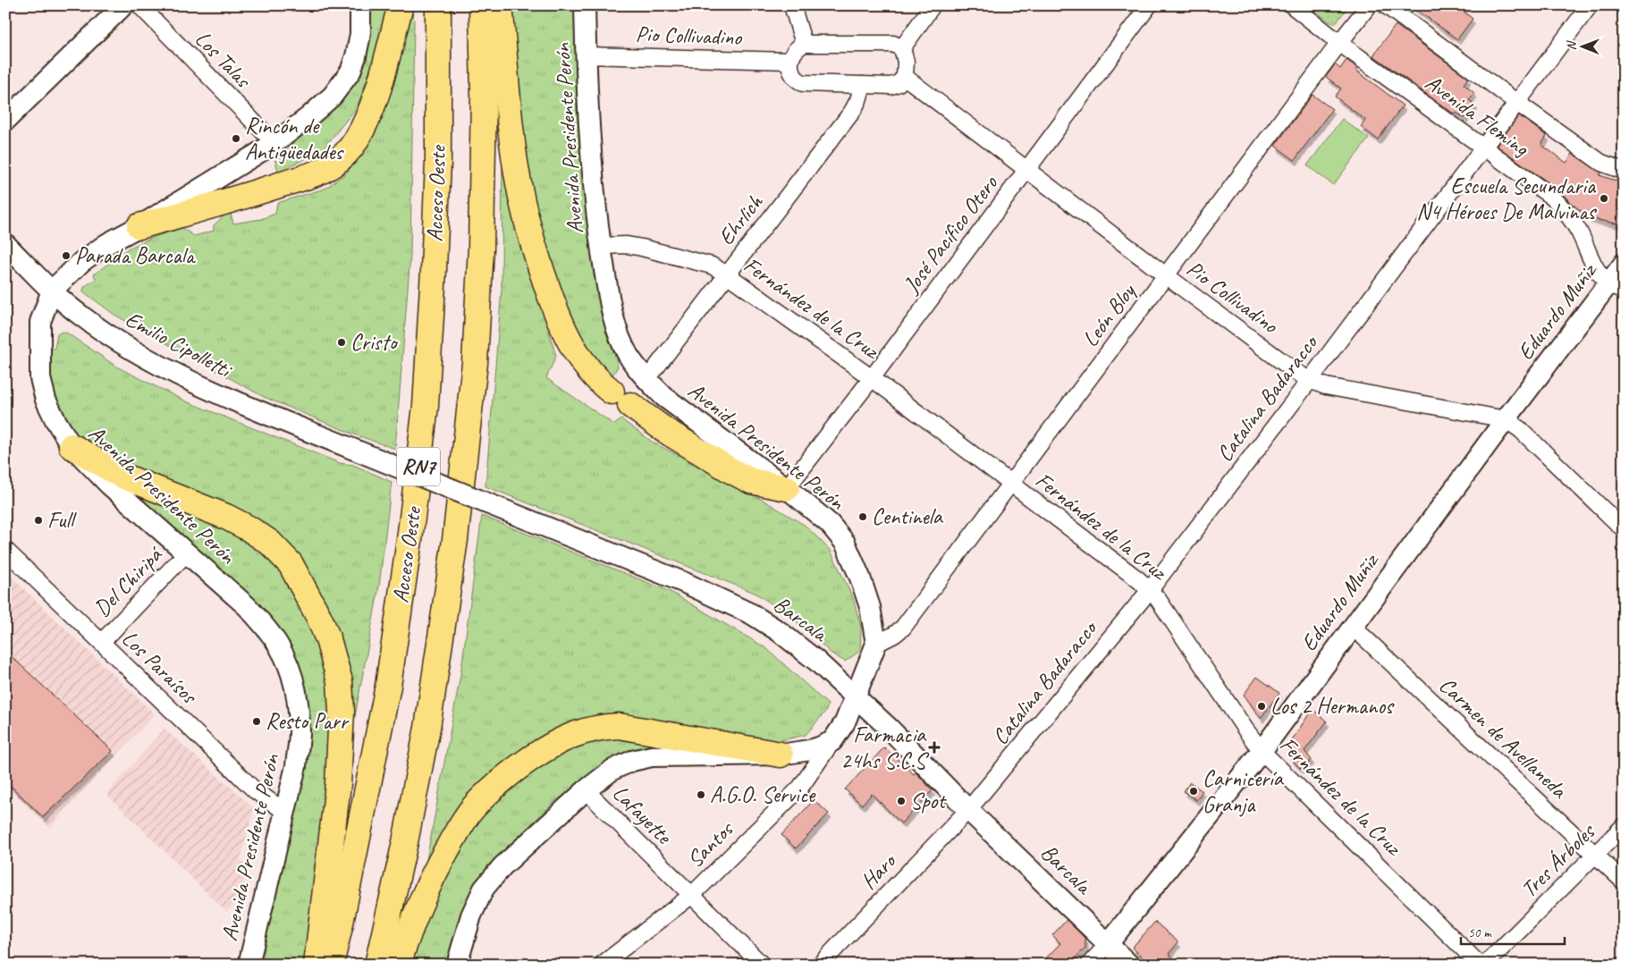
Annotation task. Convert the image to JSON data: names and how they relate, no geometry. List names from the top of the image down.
{
  "streets": {
    "highway": ["Acceso Oeste", "RN7"],
    "street": [
      "Pio Collivadino",
      "Los Talas",
      "Avenida Fleming",
      "Avenida Presidente Perón",
      "Ehrlich",
      "José Pacífico Otero",
      "Fernández de la Cruz",
      "Eduardo Muñiz",
      "León Bloy",
      "Emilio Cipolletti",
      "Catalina Badaracco",
      "Del Chiripá",
      "Barcala",
      "Los Paraísos",
      "Carmen de Avellaneda",
      "Lafayette",
      "Santos",
      "Tres Árboles",
      "Haro"
    ]
  },
  "crossings": [
    ["Pio Collivadino", "Avenida Presidente Perón"],
    ["Pio Collivadino", "José Pacífico Otero"],
    ["Pio Collivadino", "Eduardo Muñiz"],
    ["Pio Collivadino", "León Bloy"],
    ["Pio Collivadino", "Catalina Badaracco"],
    ["Los Talas", "Avenida Presidente Perón"],
    ["Avenida Fleming", "Eduardo Muñiz"],
    ["Avenida Fleming", "León Bloy"],
    ["Avenida Fleming", "Catalina Badaracco"],
    ["Avenida Presidente Perón", "Ehrlich"],
    ["Avenida Presidente Perón", "José Pacífico Otero"],
    ["Avenida Presidente Perón", "Fernández de la Cruz"],
    ["Avenida Presidente Perón", "León Bloy"],
    ["Avenida Presidente Perón", "Emilio Cipolletti"],
    ["Avenida Presidente Perón", "Del Chiripá"],
    ["Avenida Presidente Perón", "Los Paraísos"],
    ["Ehrlich", "Fernández de la Cruz"],
    ["José Pacífico Otero", "Fernández de la Cruz"],
    ["Fernández de la Cruz", "Eduardo Muñiz"],
    ["Fernández de la Cruz", "León Bloy"],
    ["Fernández de la Cruz", "Catalina Badaracco"],
    ["Eduardo Muñiz", "Barcala"],
    ["Eduardo Muñiz", "Carmen de Avellaneda"],
    ["Emilio Cipolletti", "Barcala"],
    ["Catalina Badaracco", "Barcala"],
    ["Catalina Badaracco", "Haro"],
    ["Del Chiripá", "Los Paraísos"],
    ["Barcala", "Haro"],
    ["Carmen de Avellaneda", "Tres Árboles"],
    ["Lafayette", "Santos"]
  ],
  "places": {
    "other": [
      "Rincón de Antigüedades",
      "Escuela Secundaria N4 Héroes De Malvinas",
      "Parada Barcala",
      "Cristo",
      "Centinela",
      "Full",
      "Los 2 Hermanos",
      "Resto Parr",
      "Carnicería Granja",
      "A.G.O. Service",
      "Spot"
    ],
    "health": ["Farmacia 24hs S.C.S"]
  },
  "scale_bar": "50 m",
  "north": "left"
}
